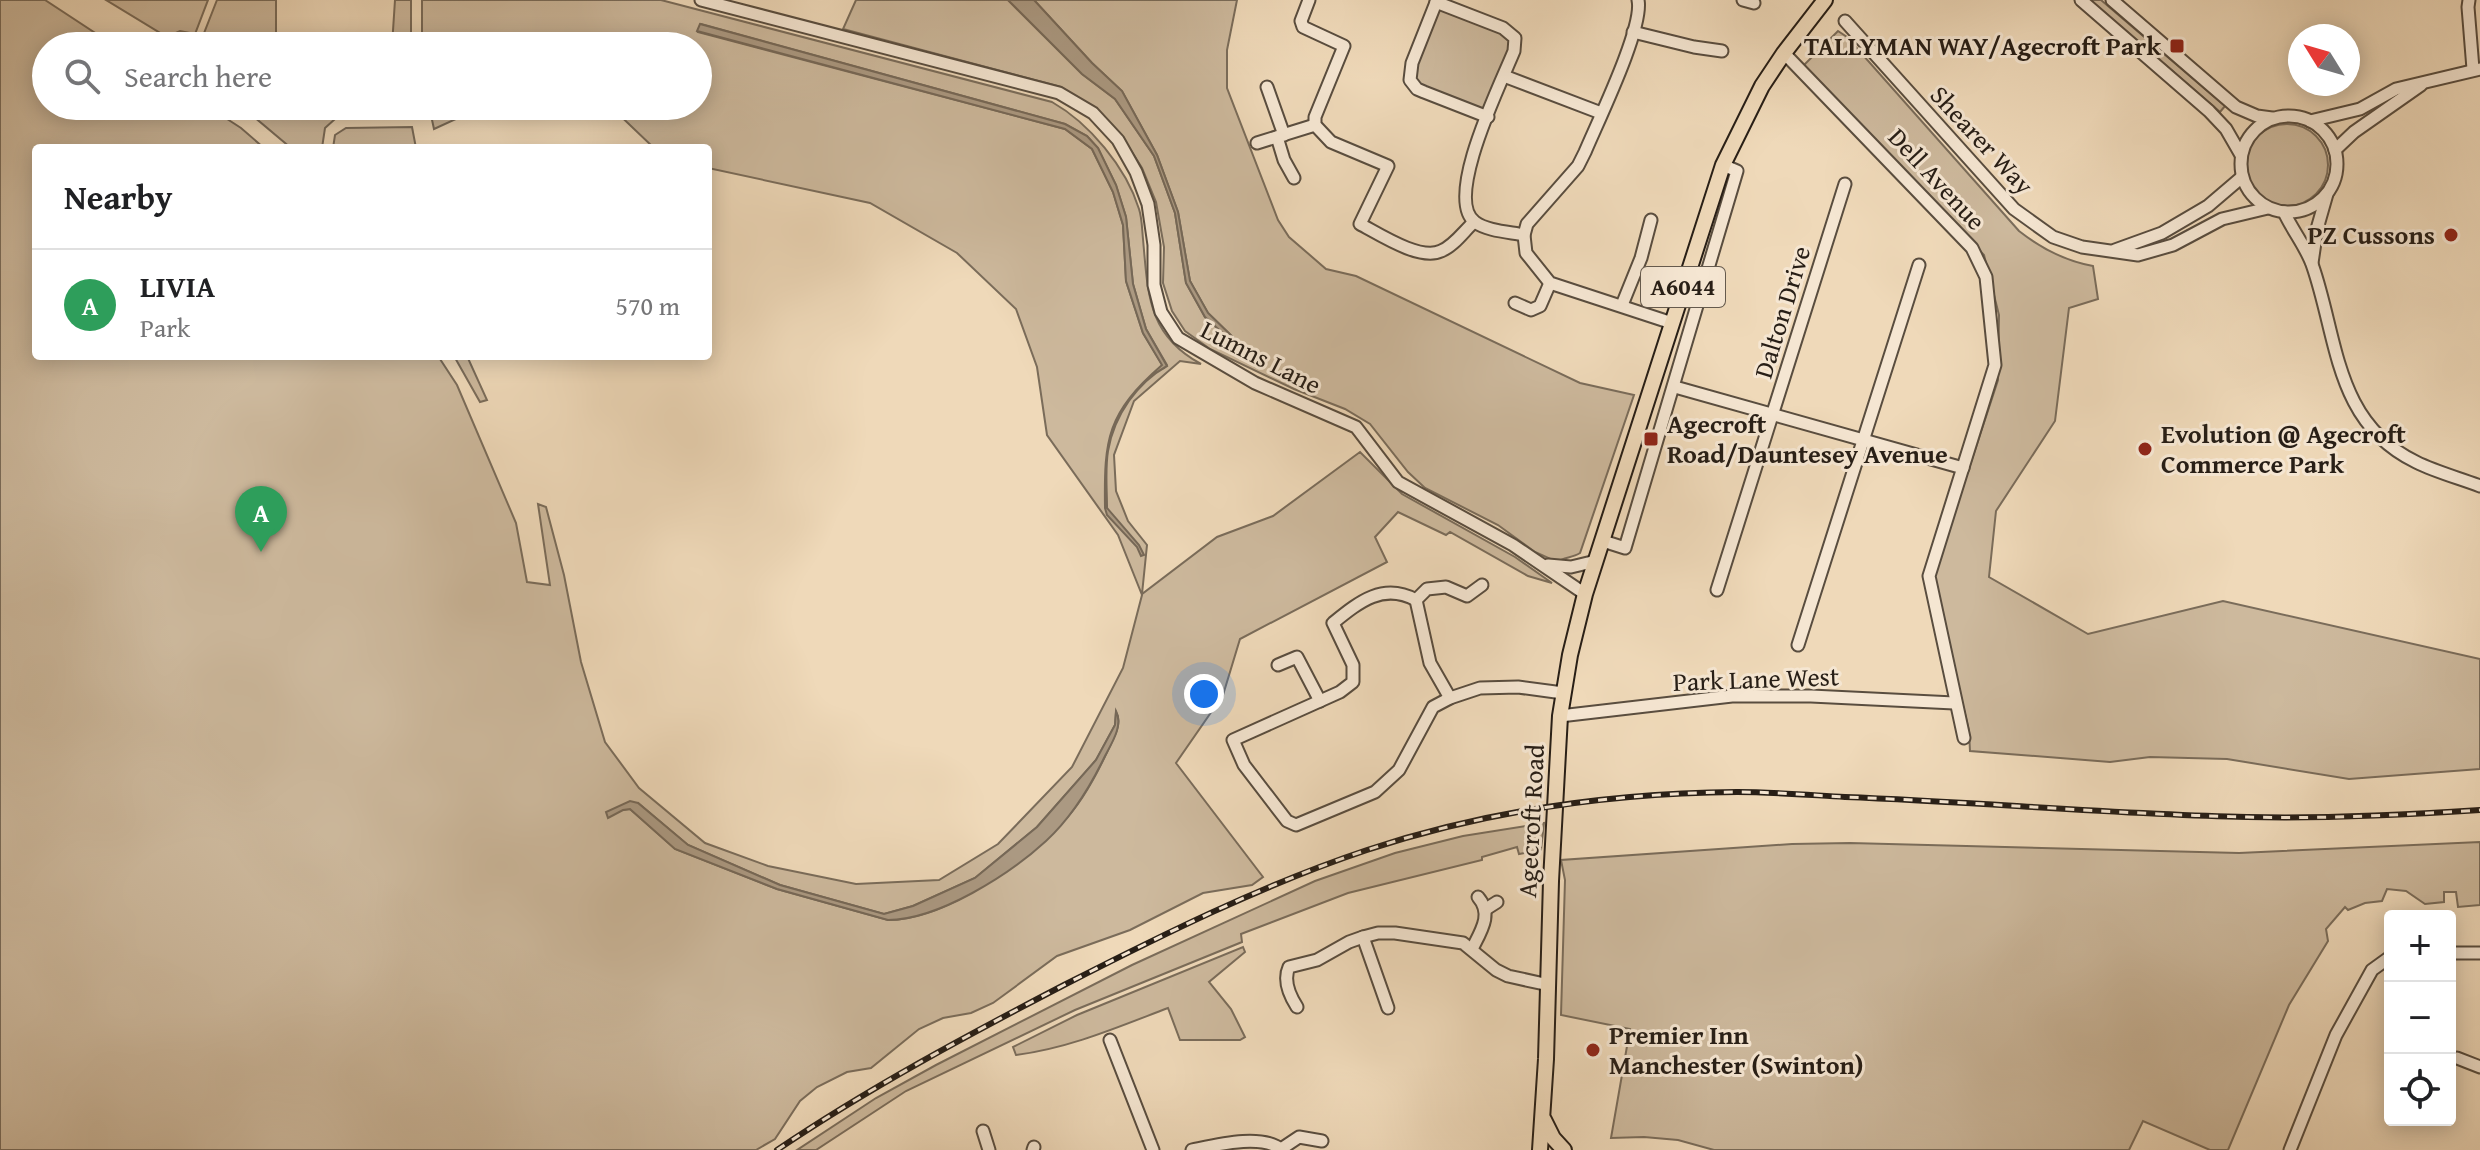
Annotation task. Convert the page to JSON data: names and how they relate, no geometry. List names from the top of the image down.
{
  "streets": {
    "main road": ["A6044", "Agecroft Road"],
    "street": [
      "Shearer Way",
      "Dell Avenue",
      "Dalton Drive",
      "Lumns Lane",
      "Park Lane West"
    ]
  },
  "crossings": [
    ["Dell Avenue", "Park Lane West"],
    ["Dell Avenue", "Agecroft Road"],
    ["Lumns Lane", "Agecroft Road"],
    ["Park Lane West", "Agecroft Road"]
  ],
  "places": {
    "transit": ["TALLYMAN WAY/Agecroft Park", "Agecroft Road/Dauntesey Avenue"],
    "other": ["PZ Cussons", "Evolution @ Agecroft Commerce Park", "Premier Inn Manchester (Swinton)"]
  },
  "north": "top left",
  "page": {
    "search": "Search here",
    "heading": "Nearby",
    "list": [
      {
        "mark": "A",
        "name": "LIVIA",
        "note": "Park",
        "value": "570 m"
      }
    ],
    "pins": "A",
    "map_buttons": ["+", "−"]
  }
}
